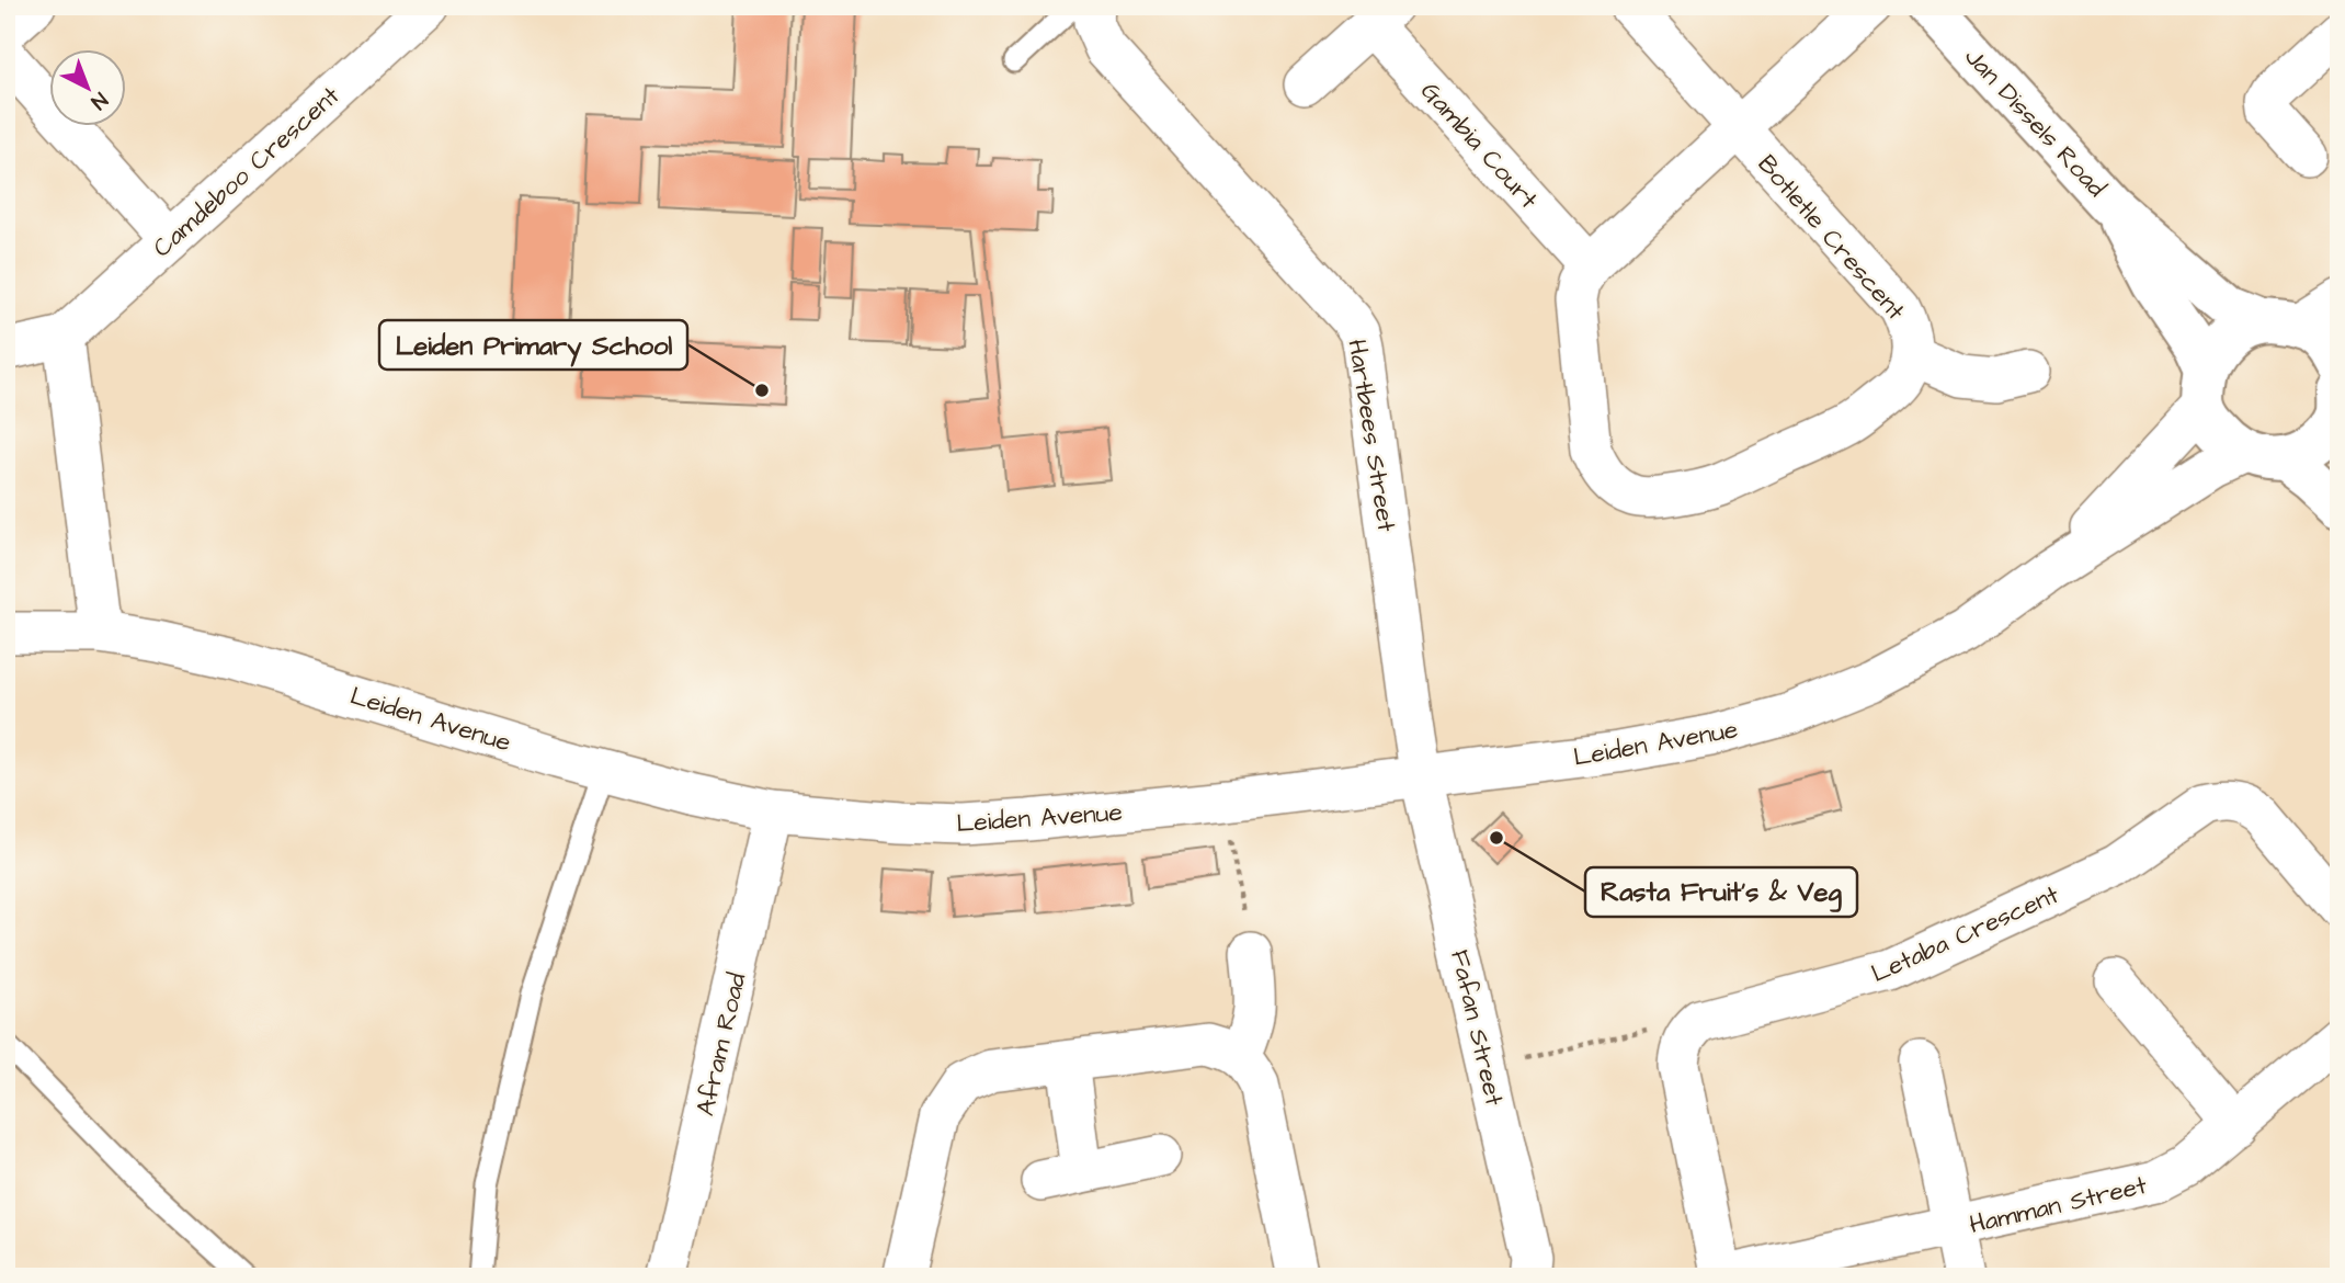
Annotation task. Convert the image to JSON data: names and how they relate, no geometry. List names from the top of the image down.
{
  "streets": {
    "street": [
      "Jan Dissels Road",
      "Gambia Court",
      "Camdeboo Crescent",
      "Botletle Crescent",
      "Hartbees Street",
      "Leiden Avenue",
      "Letaba Crescent",
      "Fafan Street",
      "Afram Road",
      "Hamman Street"
    ]
  },
  "crossings": [
    ["Jan Dissels Road", "Leiden Avenue"],
    ["Gambia Court", "Botletle Crescent"],
    ["Hartbees Street", "Leiden Avenue"],
    ["Hartbees Street", "Fafan Street"],
    ["Leiden Avenue", "Fafan Street"],
    ["Leiden Avenue", "Afram Road"]
  ],
  "places": ["Leiden Primary School", "Rasta Fruit's & Veg"],
  "north": "bottom right"
}
